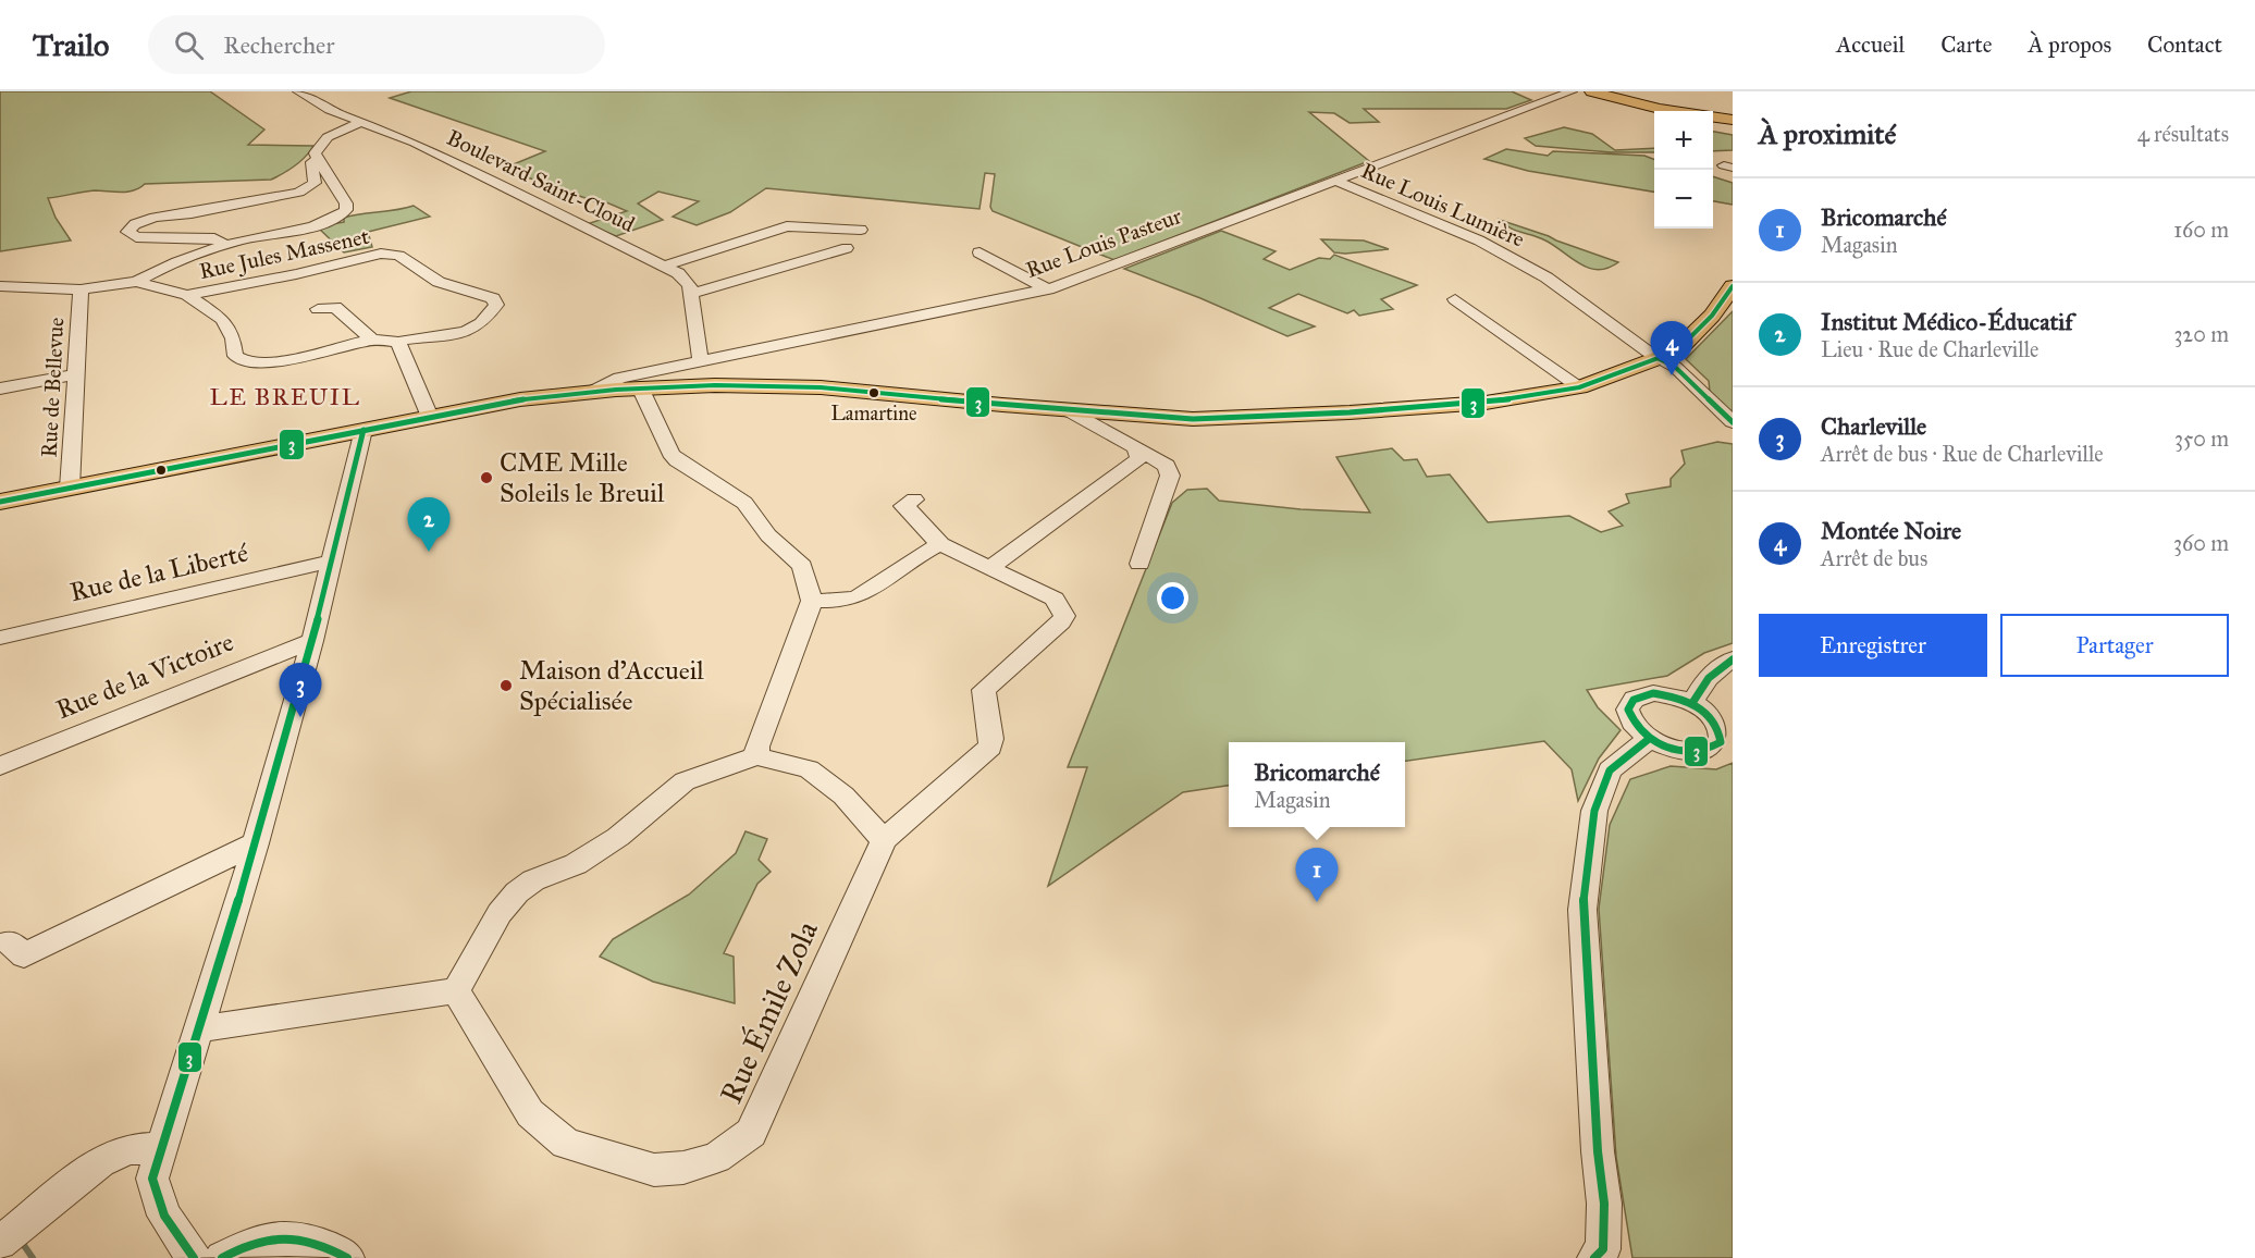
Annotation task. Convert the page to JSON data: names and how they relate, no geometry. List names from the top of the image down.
{
  "streets": {
    "street": [
      "Boulevard Saint-Cloud",
      "Rue Louis Lumière",
      "Rue Louis Pasteur",
      "Rue Jules Massenet",
      "Rue de Bellevue",
      "Rue de la Liberté",
      "Rue de la Victoire",
      "Rue Émile Zola"
    ]
  },
  "crossings": [
    ["Rue Louis Lumière", "Rue Louis Pasteur"]
  ],
  "districts": ["LE BREUIL"],
  "places": ["Lamartine", "CME Mille Soleils le Breuil", "Maison d'Accueil Spécialisée"],
  "lines": ["transit line 3"],
  "page": {
    "header": "Trailo",
    "search": "Rechercher",
    "nav": [
      "Accueil",
      "Carte",
      "À propos",
      "Contact"
    ],
    "heading": ["À proximité", "4 résultats"],
    "map_buttons": ["+", "−"],
    "list": [
      {
        "mark": "1",
        "name": "Bricomarché",
        "note": "Magasin",
        "value": "160 m"
      },
      {
        "mark": "2",
        "name": "Institut Médico-Éducatif",
        "note": "Lieu · Rue de Charleville",
        "value": "320 m"
      },
      {
        "mark": "3",
        "name": "Charleville",
        "note": "Arrêt de bus · Rue de Charleville",
        "value": "350 m"
      },
      {
        "mark": "4",
        "name": "Montée Noire",
        "note": "Arrêt de bus",
        "value": "360 m"
      }
    ],
    "pins": [
      "4",
      "2",
      "3",
      "1"
    ],
    "buttons": ["Enregistrer", "Partager"],
    "popup": ["Bricomarché", "Magasin"]
  }
}
